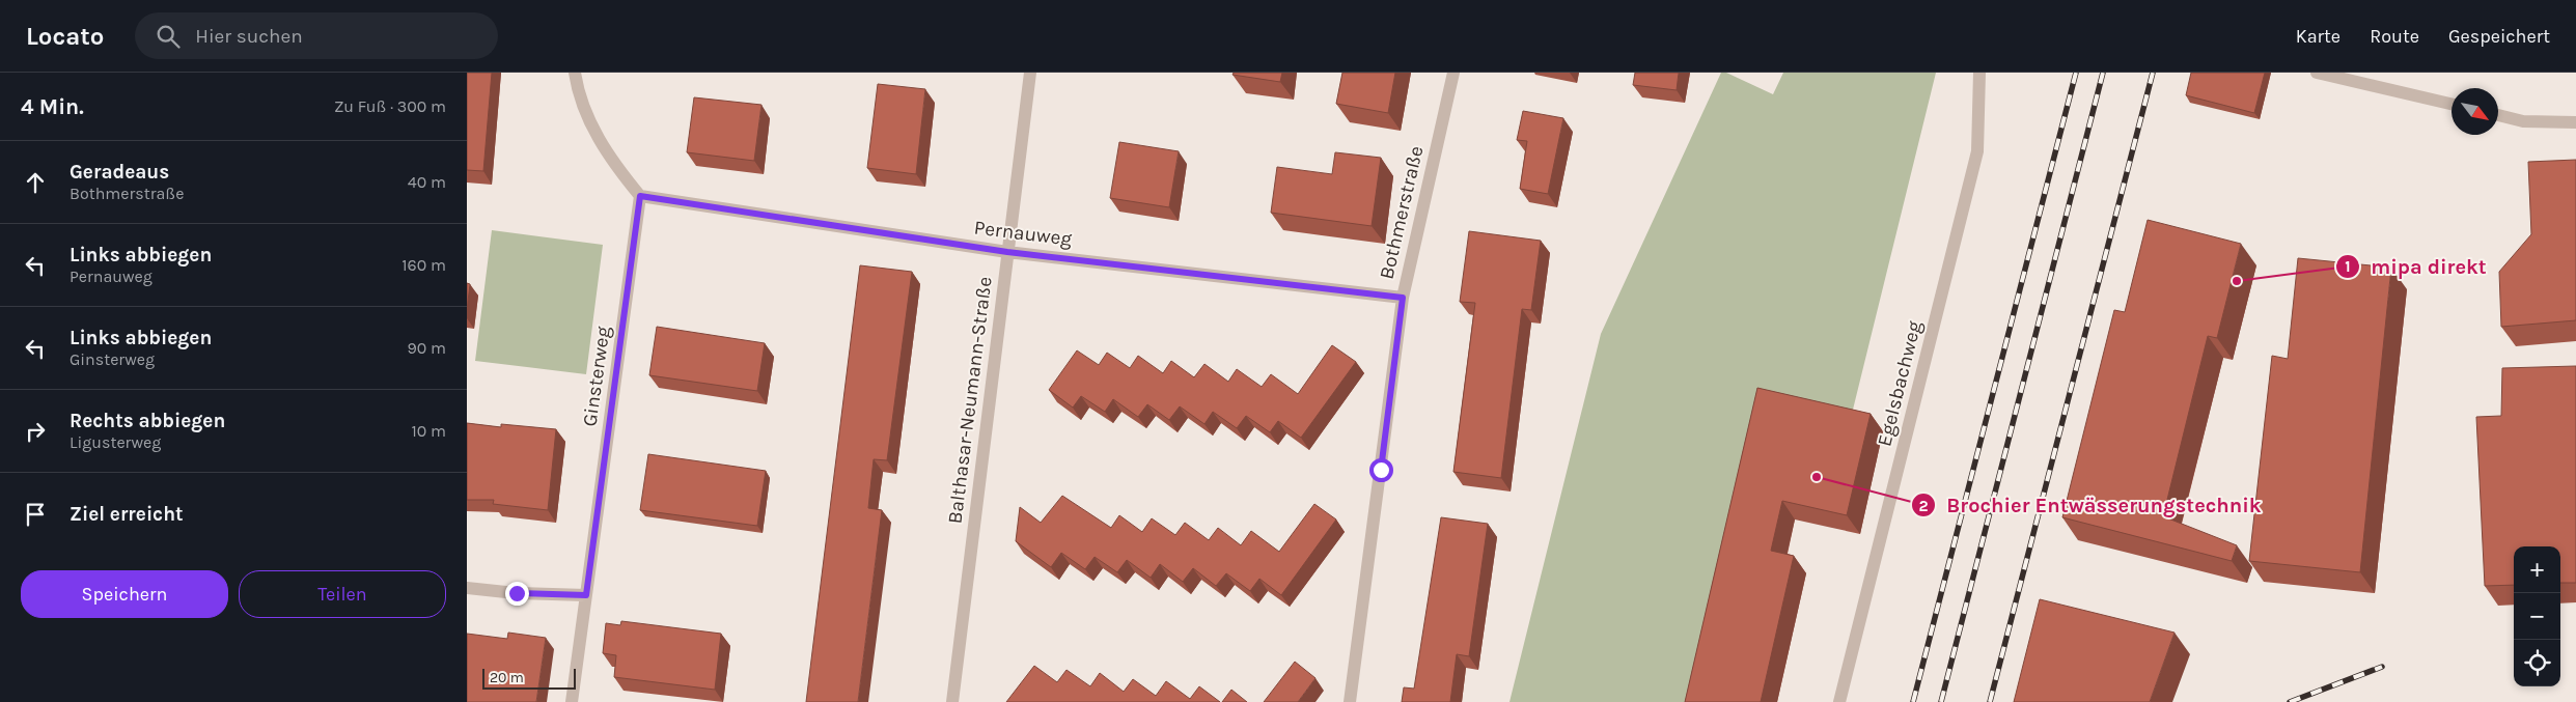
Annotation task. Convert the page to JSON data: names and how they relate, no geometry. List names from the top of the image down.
{
  "streets": {
    "street": [
      "Bothmerstraße",
      "Pernauweg",
      "Ginsterweg",
      "Egelsbachweg",
      "Balthasar-Neumann-Straße"
    ]
  },
  "crossings": [
    ["Bothmerstraße", "Pernauweg"],
    ["Pernauweg", "Ginsterweg"],
    ["Pernauweg", "Balthasar-Neumann-Straße"]
  ],
  "places": ["mipa direkt", "Brochier Entwässerungstechnik"],
  "scale_bar": "20 m",
  "north": "bottom right",
  "page": {
    "header": "Locato",
    "search": "Hier suchen",
    "nav": ["Karte", "Route", "Gespeichert"],
    "heading": ["4 Min.", "Zu Fuß · 300 m"],
    "list": [
      ["Geradeaus", "Bothmerstraße", "40 m"],
      ["Links abbiegen", "Pernauweg", "160 m"],
      ["Links abbiegen", "Ginsterweg", "90 m"],
      ["Rechts abbiegen", "Ligusterweg", "10 m"],
      "Ziel erreicht"
    ],
    "map_buttons": ["+", "−"],
    "buttons": ["Speichern", "Teilen"],
    "scale": "20 m"
  }
}
